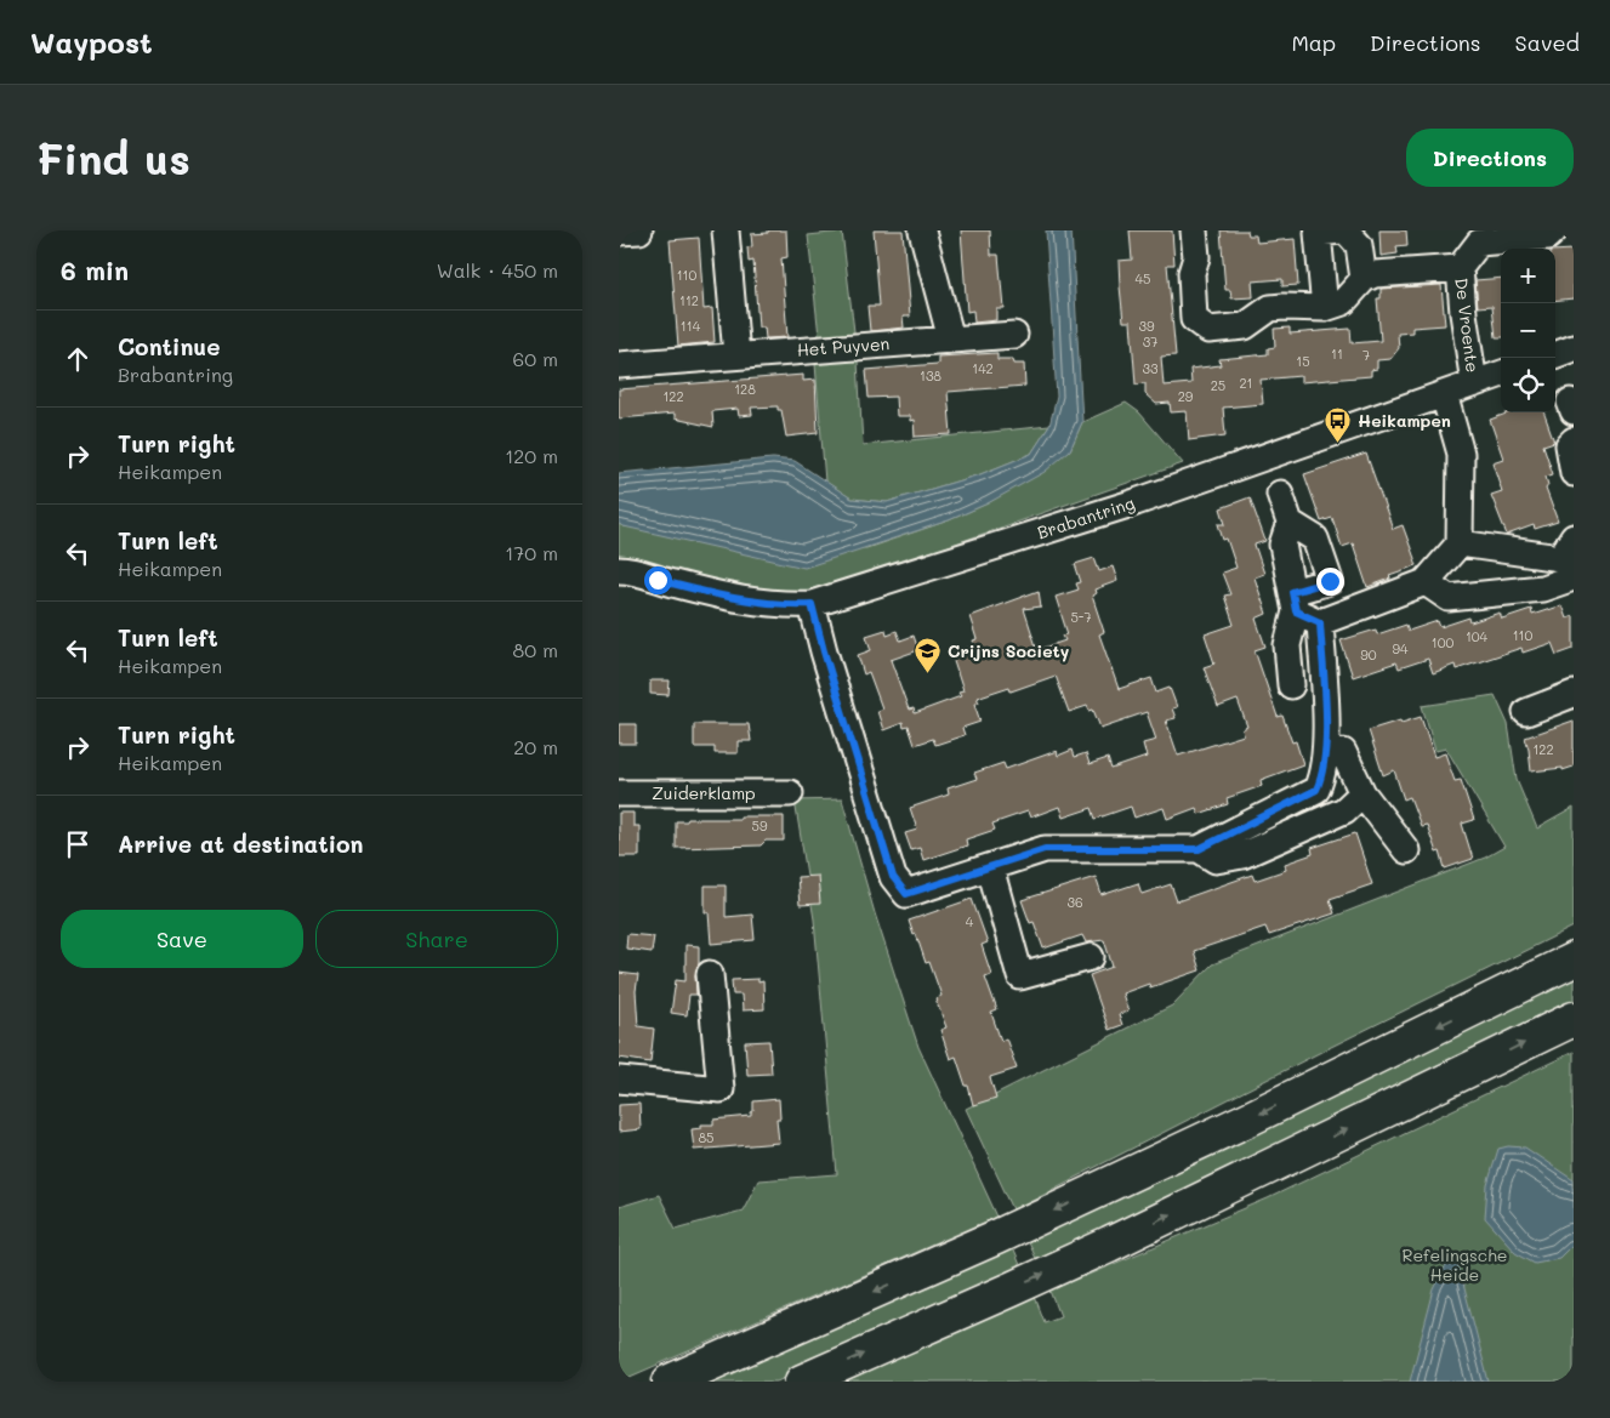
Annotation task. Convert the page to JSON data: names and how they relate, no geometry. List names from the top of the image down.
{
  "streets": {
    "street": [
      "De Vroente",
      "Het Puyven",
      "Brabantring",
      "Zuiderklamp"
    ]
  },
  "crossings": [
    ["De Vroente", "Brabantring"]
  ],
  "parks": ["Refelingsche Heide"],
  "places": {
    "bus stop": ["Heikampen"],
    "school or university": ["Crijns Society"]
  },
  "house_numbers": [
    "110",
    "45",
    "112",
    "114",
    "39",
    "37",
    "11",
    "7",
    "15",
    "142",
    "33",
    "138",
    "21",
    "25",
    "128",
    "122",
    "29",
    "5-7",
    "110",
    "104",
    "100",
    "94",
    "90",
    "122",
    "59",
    "36",
    "4",
    "85"
  ],
  "page": {
    "header": "Waypost",
    "nav": ["Map", "Directions", "Saved"],
    "buttons": [
      "Directions",
      ["Save", "Share"]
    ],
    "title": "Find us",
    "heading": ["6 min", "Walk · 450 m"],
    "map_buttons": ["+", "−"],
    "list": [
      ["Continue", "Brabantring", "60 m"],
      ["Turn right", "Heikampen", "120 m"],
      ["Turn left", "Heikampen", "170 m"],
      ["Turn left", "Heikampen", "80 m"],
      ["Turn right", "Heikampen", "20 m"],
      "Arrive at destination"
    ]
  }
}
